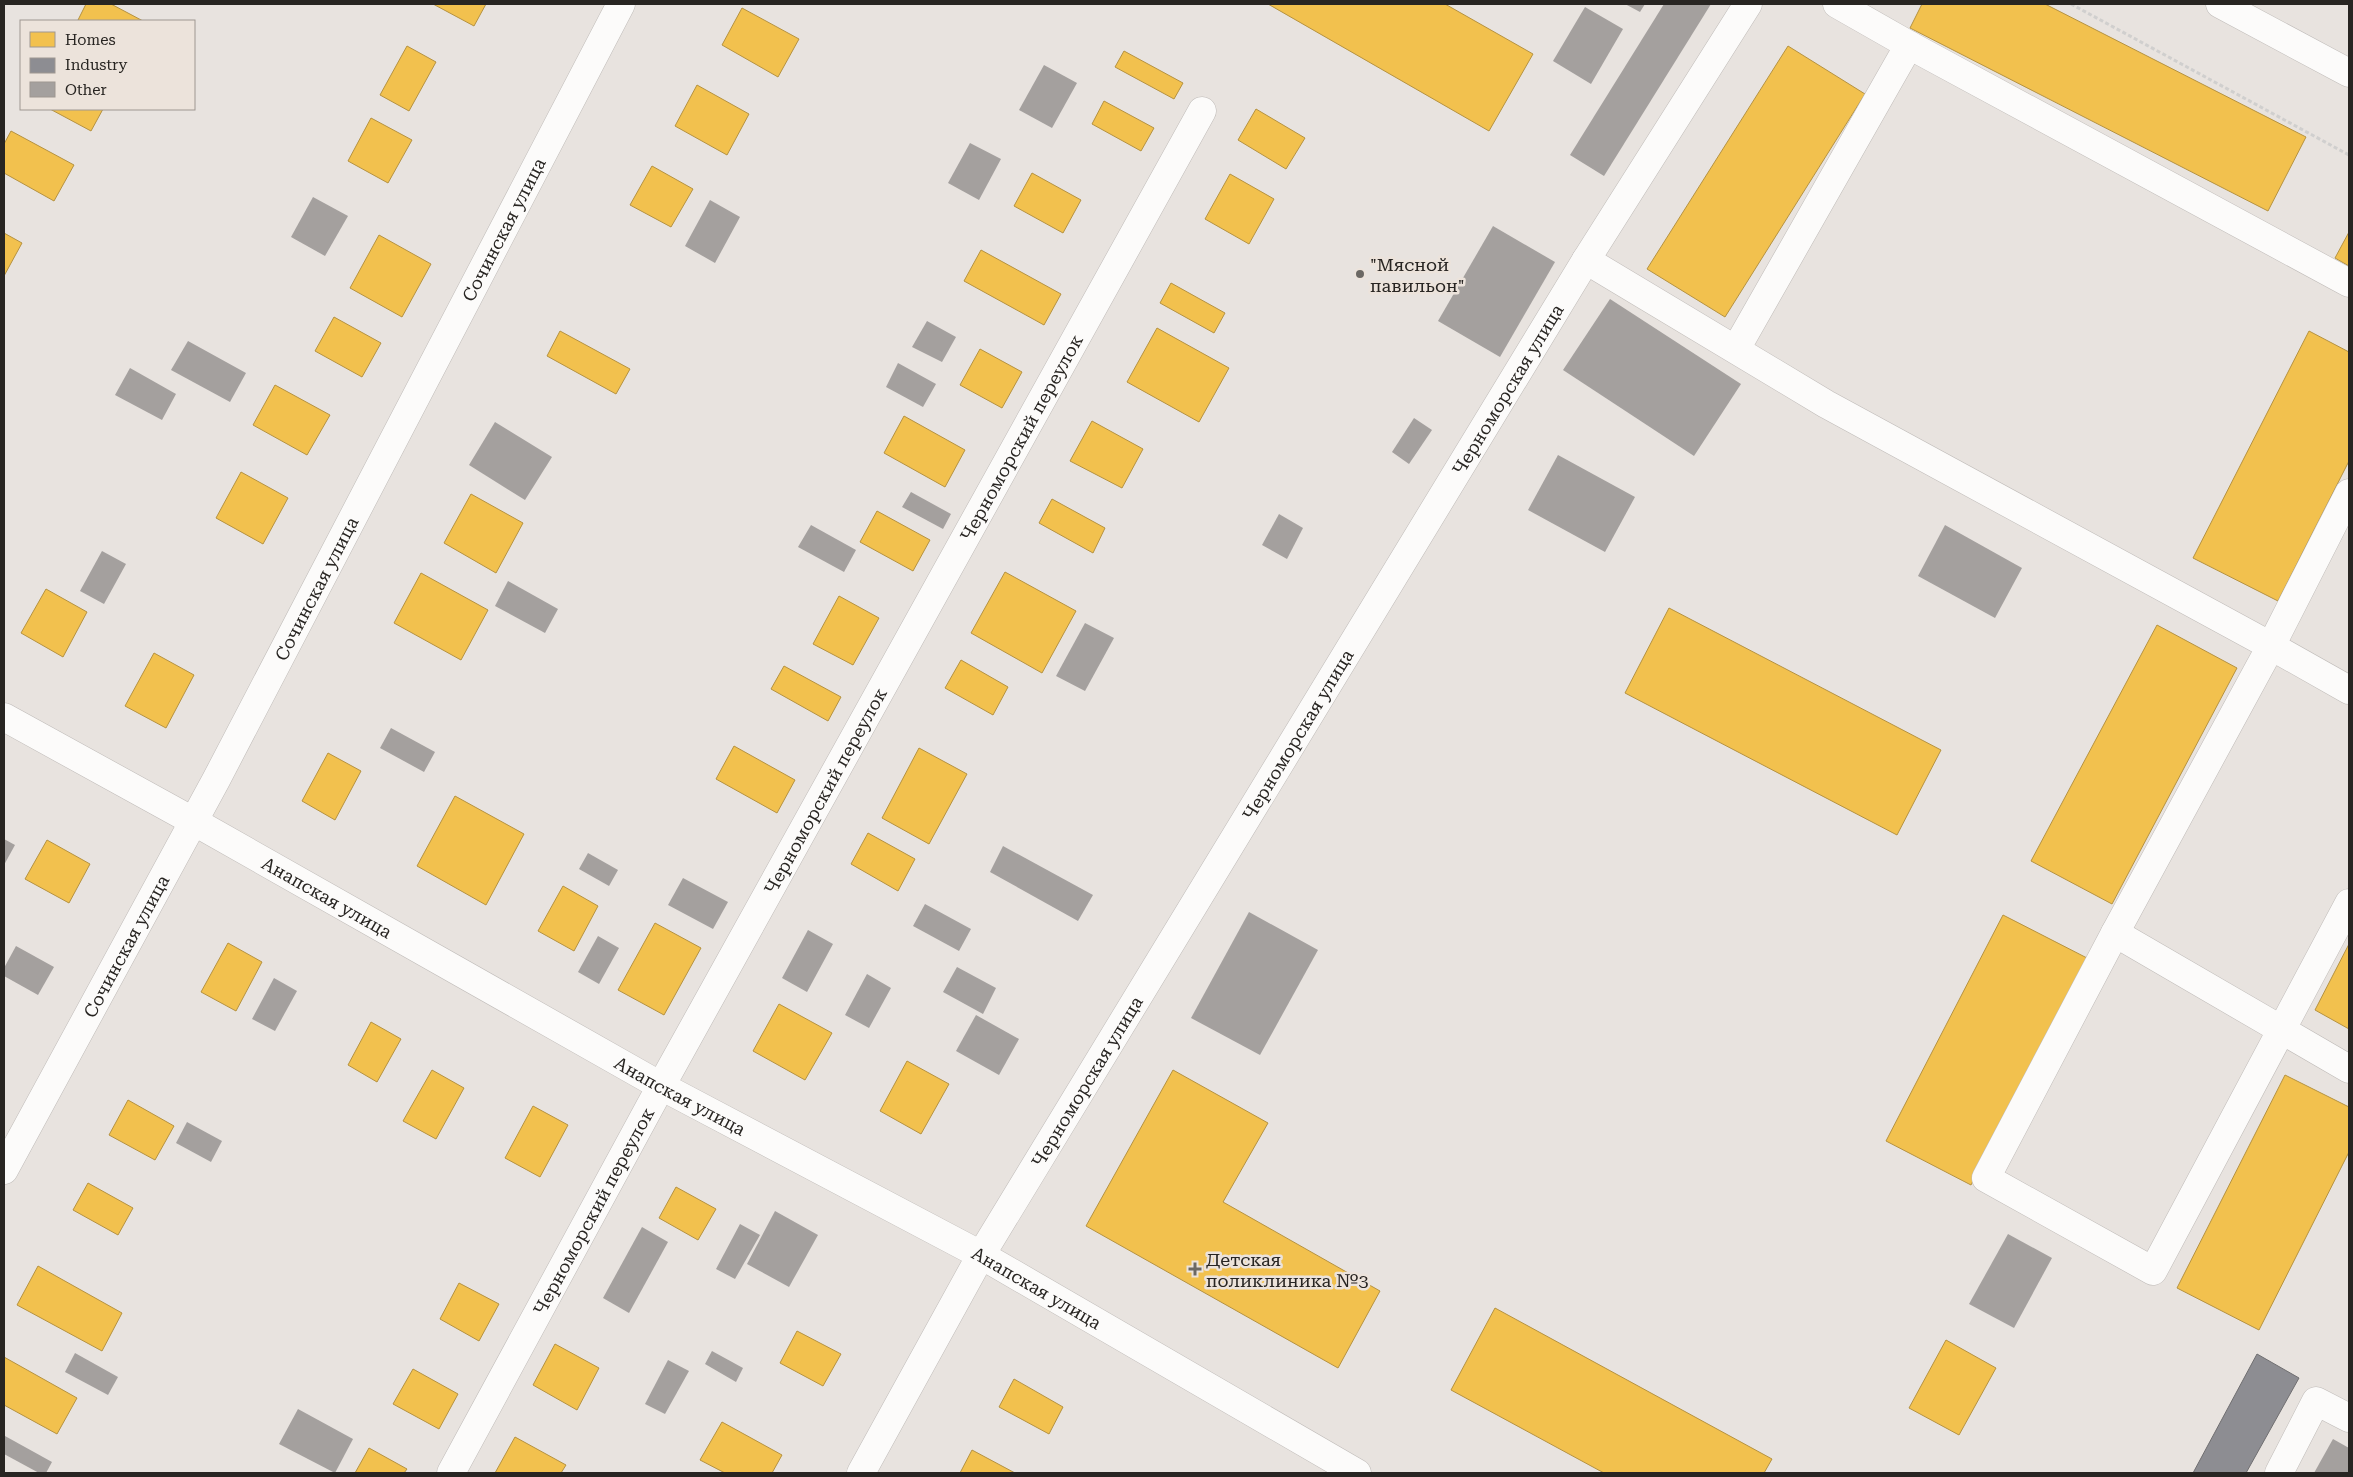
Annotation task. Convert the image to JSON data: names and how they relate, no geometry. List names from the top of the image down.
{
  "streets": {
    "street": [
      "Сочинская улица",
      "Черноморская улица",
      "Черноморский переулок",
      "Анапская улица"
    ]
  },
  "crossings": [
    ["Сочинская улица", "Анапская улица"],
    ["Черноморская улица", "Анапская улица"],
    ["Черноморский переулок", "Анапская улица"]
  ],
  "places": {
    "other": ["\"Мясной павильон\""],
    "health": ["Детская поликлиника №3"]
  },
  "legend": ["Homes", "Industry", "Other"]
}
